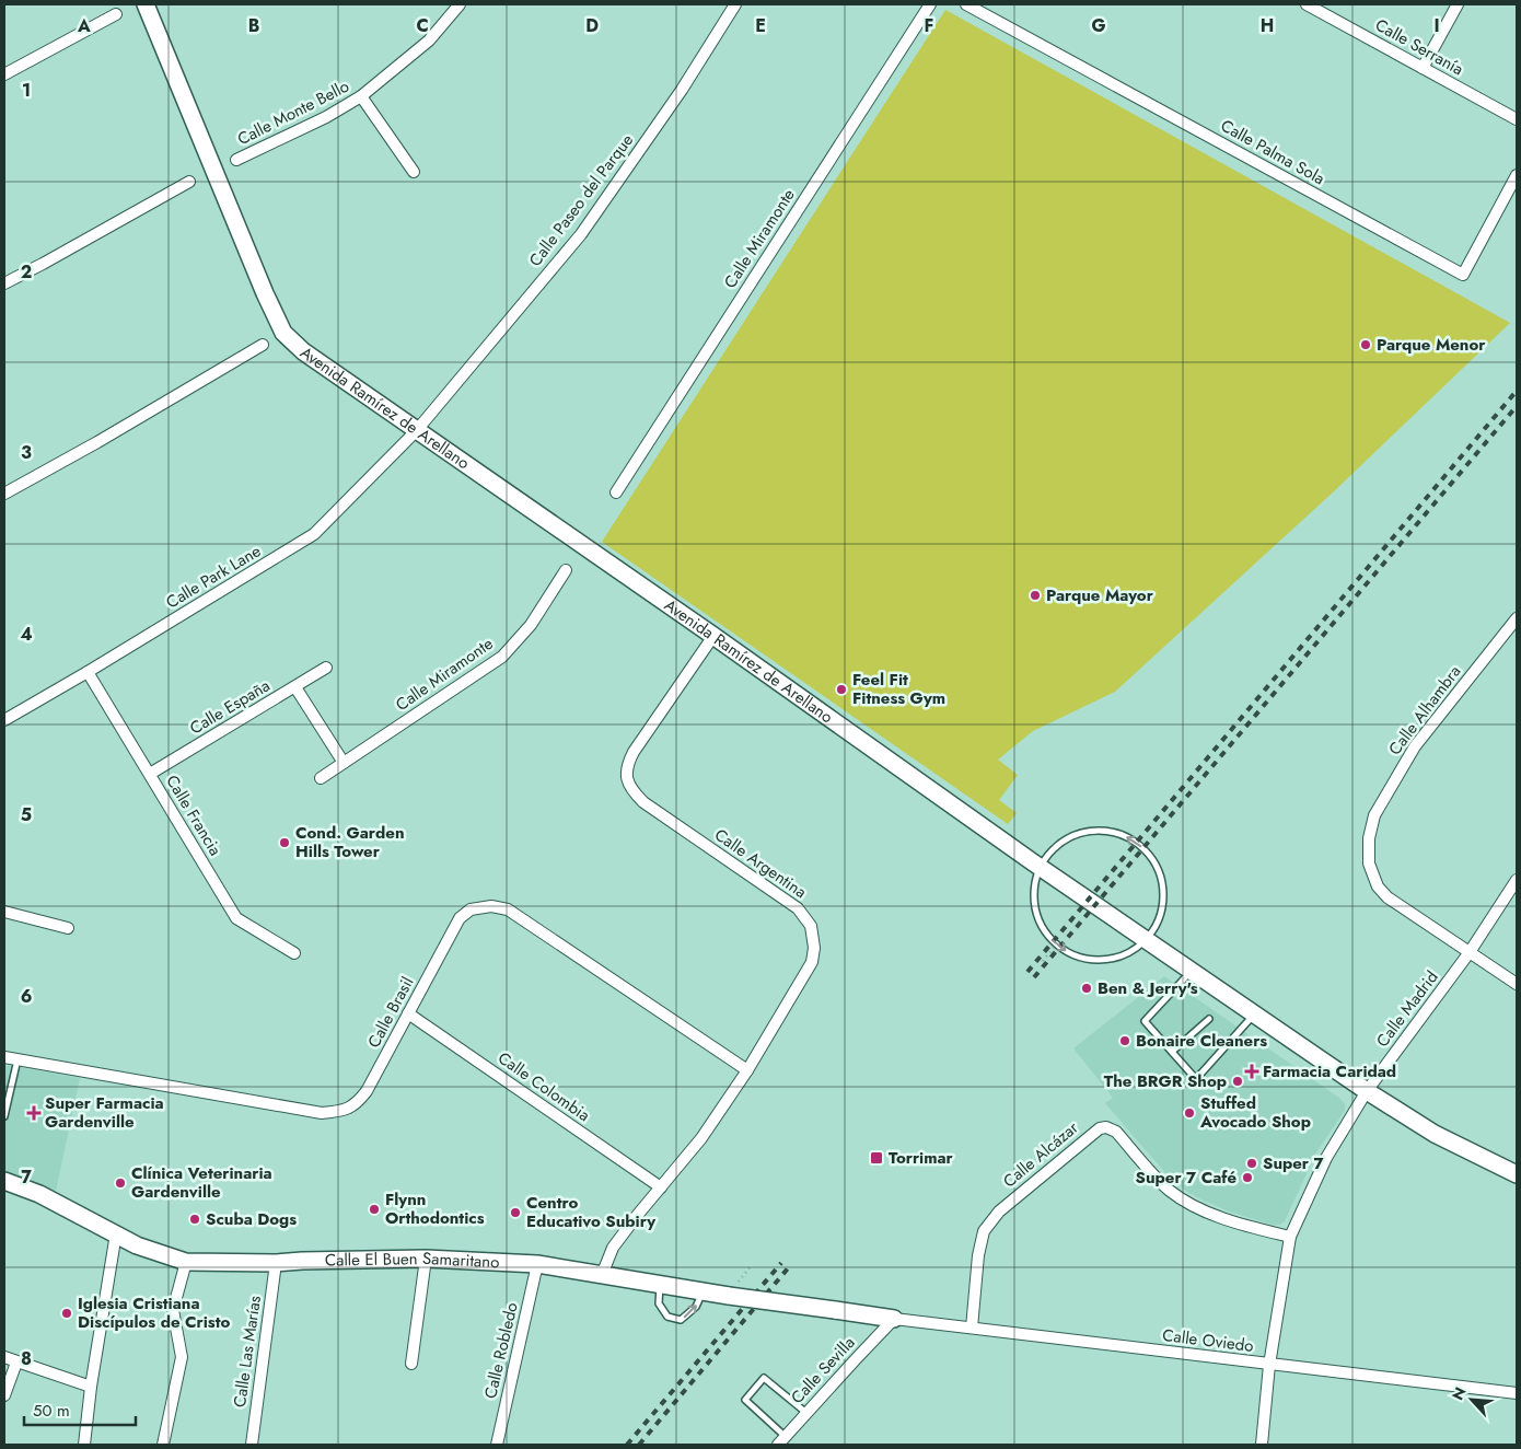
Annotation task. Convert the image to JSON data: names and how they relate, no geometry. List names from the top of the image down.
{
  "streets": {
    "street": [
      "Calle Serranía",
      "Calle Monte Bello",
      "Calle Palma Sola",
      "Calle Paseo del Parque",
      "Calle Miramonte",
      "Avenida Ramírez de Arellano",
      "Calle Park Lane",
      "Calle España",
      "Calle Alhambra",
      "Calle Francia",
      "Calle Argentina",
      "Calle Madrid",
      "Calle Brasil",
      "Calle Colombia",
      "Calle Alcázar",
      "Calle El Buen Samaritano",
      "Calle Oviedo",
      "Calle Robledo",
      "Calle Las Marías",
      "Calle Sevilla"
    ]
  },
  "crossings": [
    ["Calle Paseo del Parque", "Avenida Ramírez de Arellano"],
    ["Calle Paseo del Parque", "Calle Park Lane"],
    ["Avenida Ramírez de Arellano", "Calle Park Lane"],
    ["Avenida Ramírez de Arellano", "Calle Argentina"],
    ["Avenida Ramírez de Arellano", "Calle Madrid"],
    ["Calle Park Lane", "Calle Francia"],
    ["Calle España", "Calle Francia"],
    ["Calle Alhambra", "Calle Madrid"],
    ["Calle Argentina", "Calle Brasil"],
    ["Calle Argentina", "Calle Colombia"],
    ["Calle Argentina", "Calle El Buen Samaritano"],
    ["Calle Madrid", "Calle Alcázar"],
    ["Calle Madrid", "Calle Oviedo"],
    ["Calle Brasil", "Calle Colombia"],
    ["Calle Alcázar", "Calle Oviedo"],
    ["Calle El Buen Samaritano", "Calle Oviedo"],
    ["Calle El Buen Samaritano", "Calle Robledo"],
    ["Calle El Buen Samaritano", "Calle Las Marías"],
    ["Calle El Buen Samaritano", "Calle Sevilla"],
    ["Calle Oviedo", "Calle Sevilla"]
  ],
  "places": {
    "other": [
      "Parque Menor",
      "Parque Mayor",
      "Feel Fit Fitness Gym",
      "Cond. Garden Hills Tower",
      "Ben & Jerry's",
      "Bonaire Cleaners",
      "The BRGR Shop",
      "Stuffed Avocado Shop",
      "Super 7",
      "Super 7 Café",
      "Clínica Veterinaria Gardenville",
      "Flynn Orthodontics",
      "Centro Educativo Subiry",
      "Scuba Dogs",
      "Iglesia Cristiana Discípulos de Cristo"
    ],
    "health": ["Farmacia Caridad", "Super Farmacia Gardenville"],
    "transit": ["Torrimar"]
  },
  "scale_bar": "50 m",
  "north": "top left",
  "grid": {
    "columns": [
      "A",
      "B",
      "C",
      "D",
      "E",
      "F",
      "G",
      "H",
      "I"
    ],
    "rows": [
      "1",
      "2",
      "3",
      "4",
      "5",
      "6",
      "7",
      "8"
    ]
  }
}
